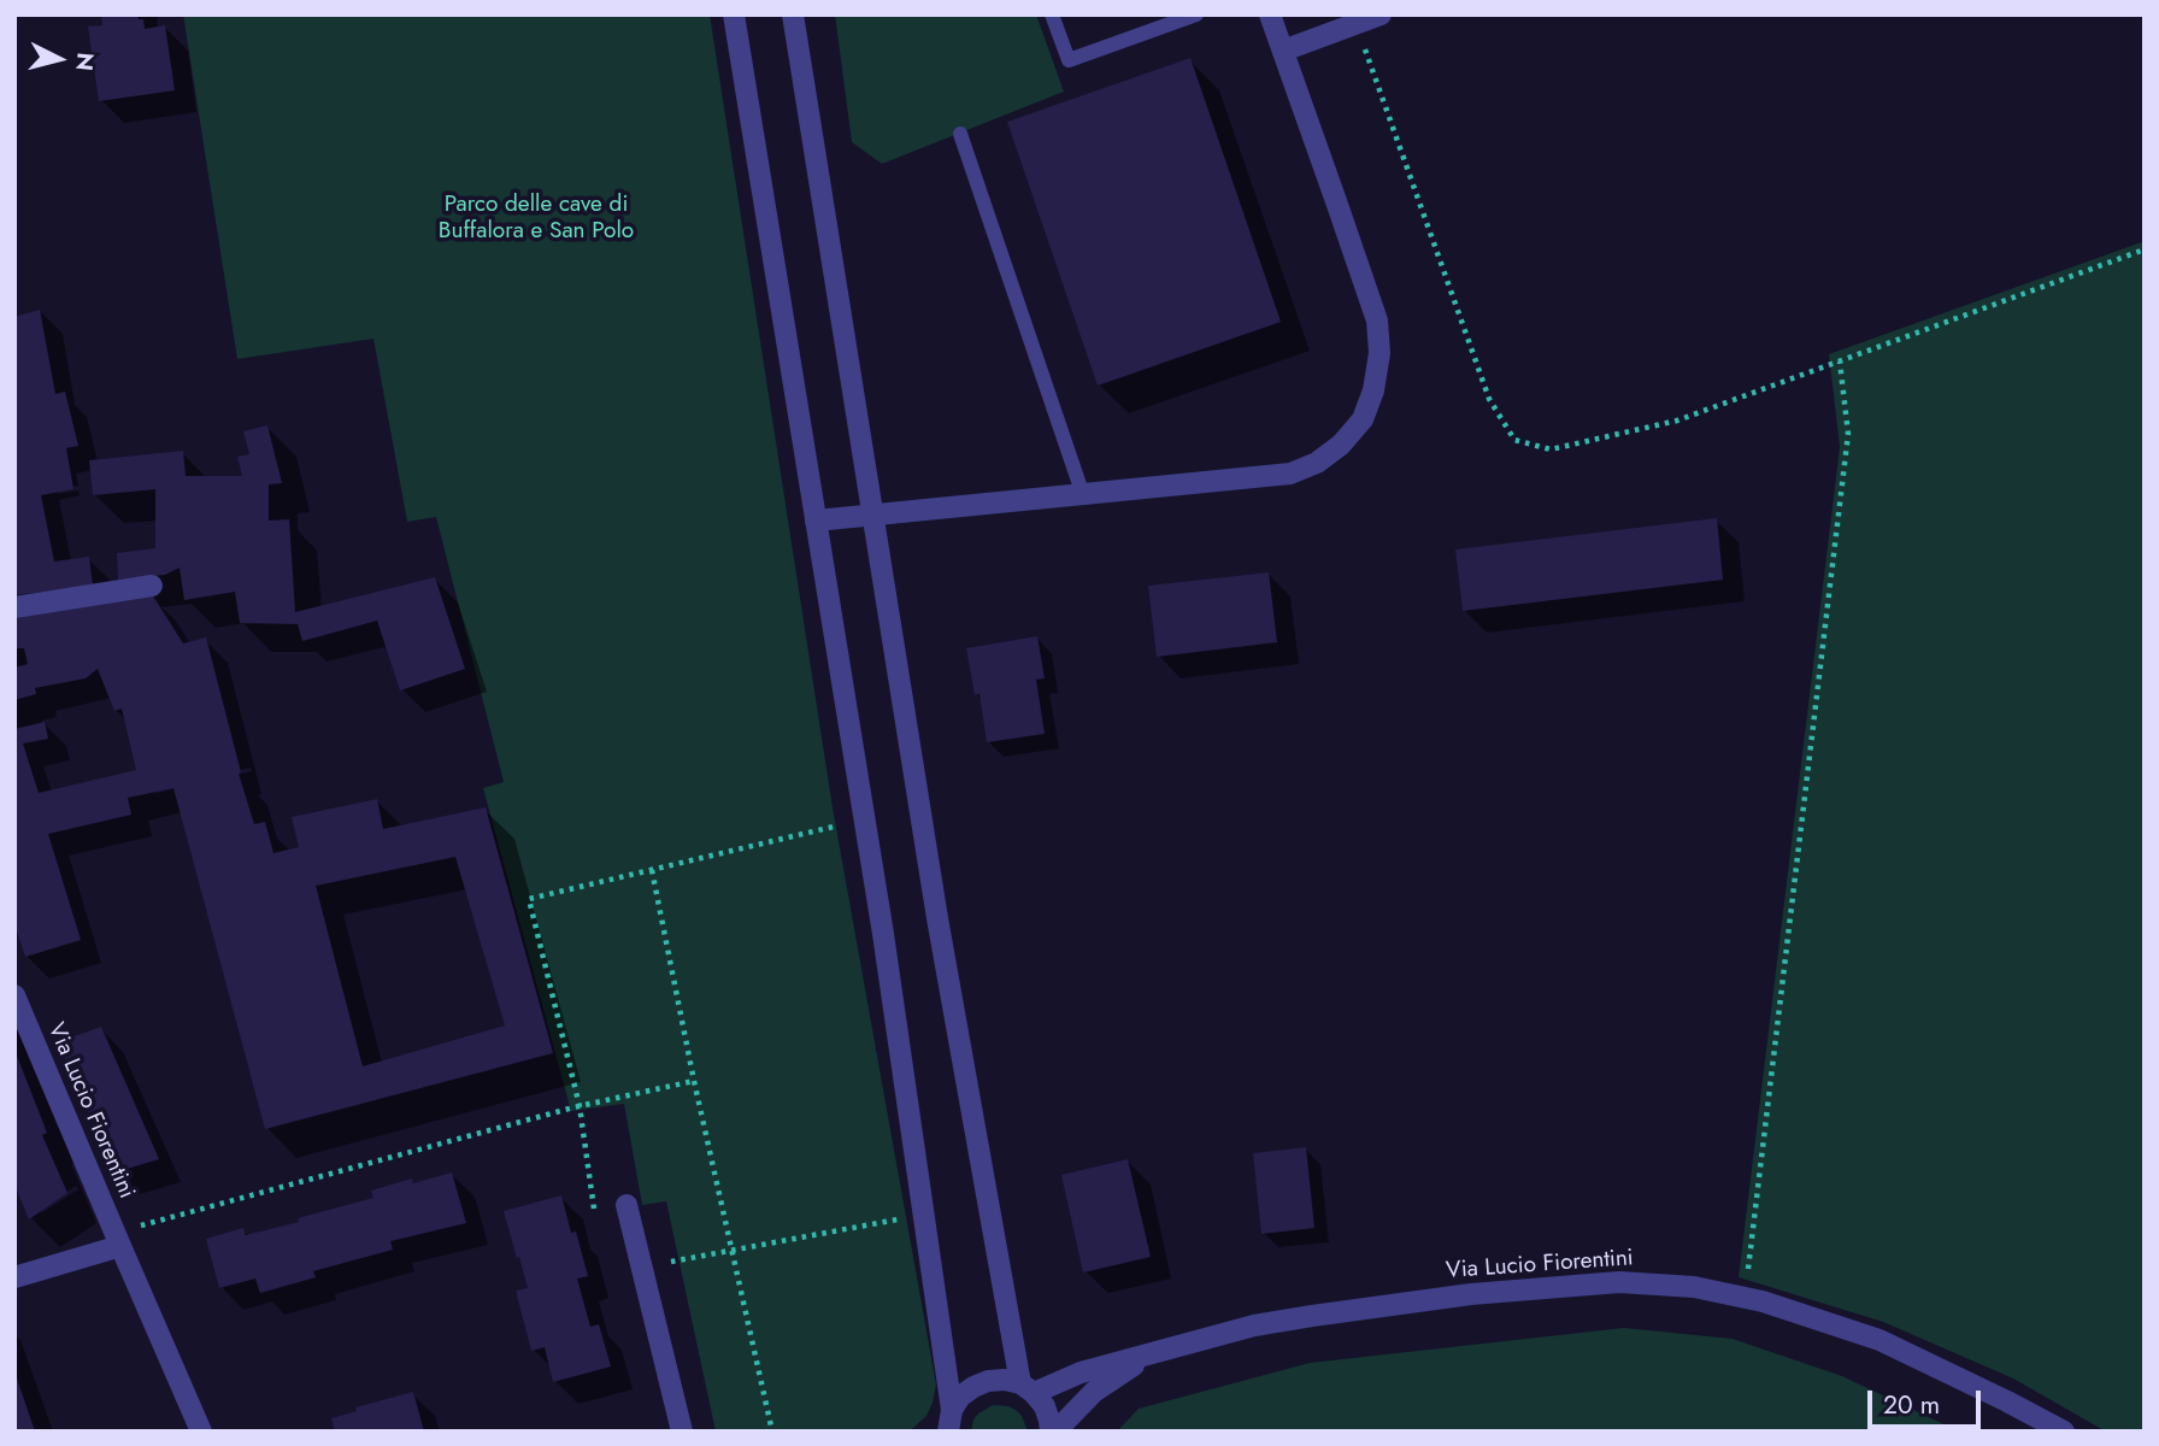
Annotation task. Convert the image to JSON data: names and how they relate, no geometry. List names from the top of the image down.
{
  "streets": {
    "street": ["Via Lucio Fiorentini"]
  },
  "parks": ["Parco delle cave di Buffalora e San Polo"],
  "scale_bar": "20 m",
  "north": "right"
}
